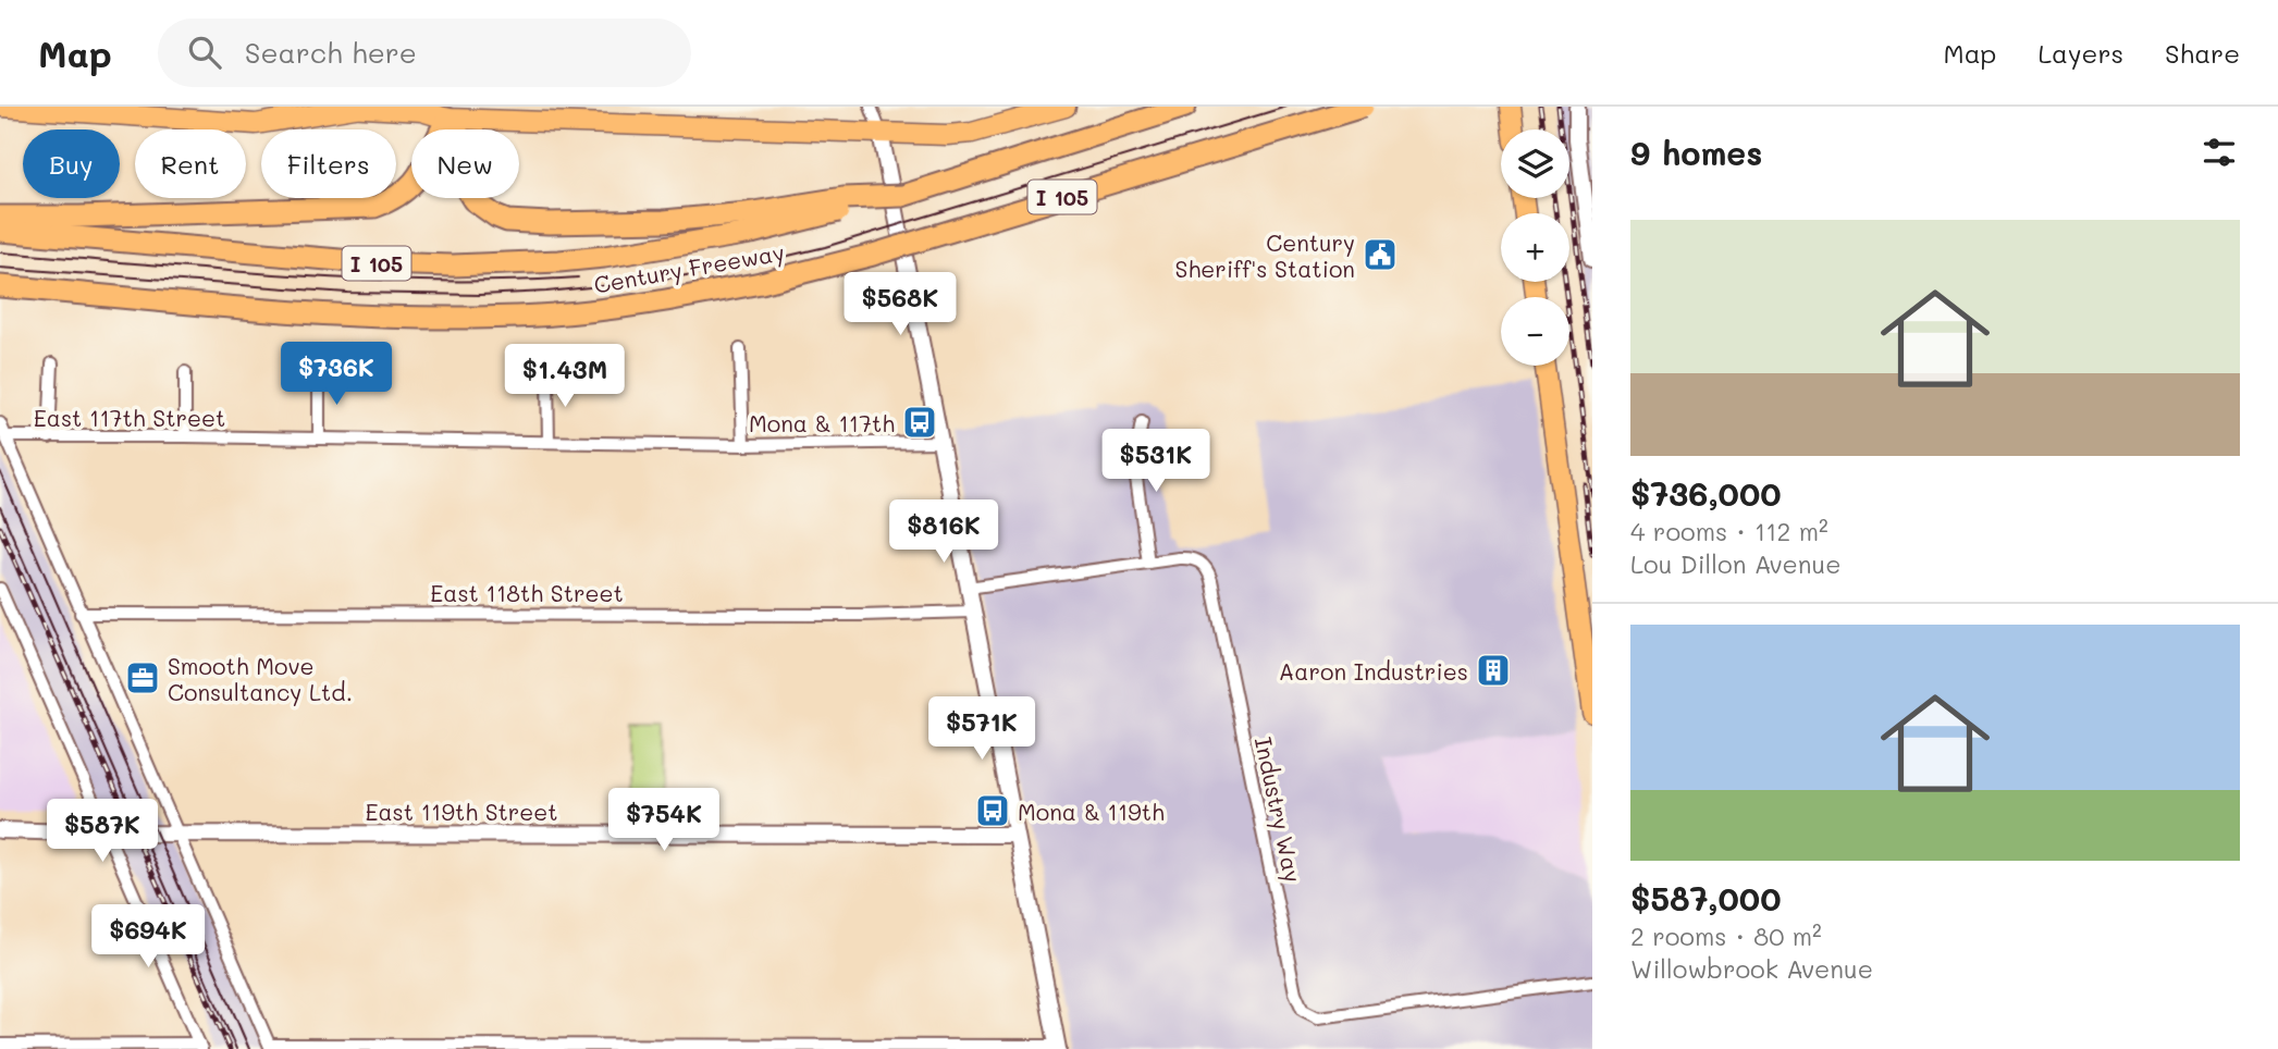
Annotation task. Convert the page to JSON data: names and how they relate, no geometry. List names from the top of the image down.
{
  "streets": {
    "highway": ["I 105", "Century Freeway"],
    "street": [
      "East 117th Street",
      "East 118th Street",
      "Industry Way",
      "East 119th Street"
    ]
  },
  "crossings": [
    ["I 105", "Century Freeway"]
  ],
  "places": {
    "public building": ["Century Sheriff's Station"],
    "bus stop": ["Mona & 117th", "Mona & 119th"],
    "building": ["Aaron Industries"],
    "office": ["Smooth Move Consultancy Ltd."]
  },
  "page": {
    "header": "Map",
    "search": "Search here",
    "nav": ["Map", "Layers", "Share"],
    "heading": "9 homes",
    "map_buttons": ["+", "−"],
    "chip": [
      "Buy",
      "Rent",
      "Filters",
      "New"
    ],
    "list": [
      {
        "name": "$736,000",
        "note": "4 rooms · 112 m² · Lou Dillon Avenue"
      },
      {
        "name": "$587,000",
        "note": "2 rooms · 80 m² · Willowbrook Avenue"
      }
    ],
    "price": [
      "$568K",
      "$736K",
      "$1.43M",
      "$531K",
      "$816K",
      "$571K",
      "$754K",
      "$587K",
      "$694K"
    ]
  }
}
